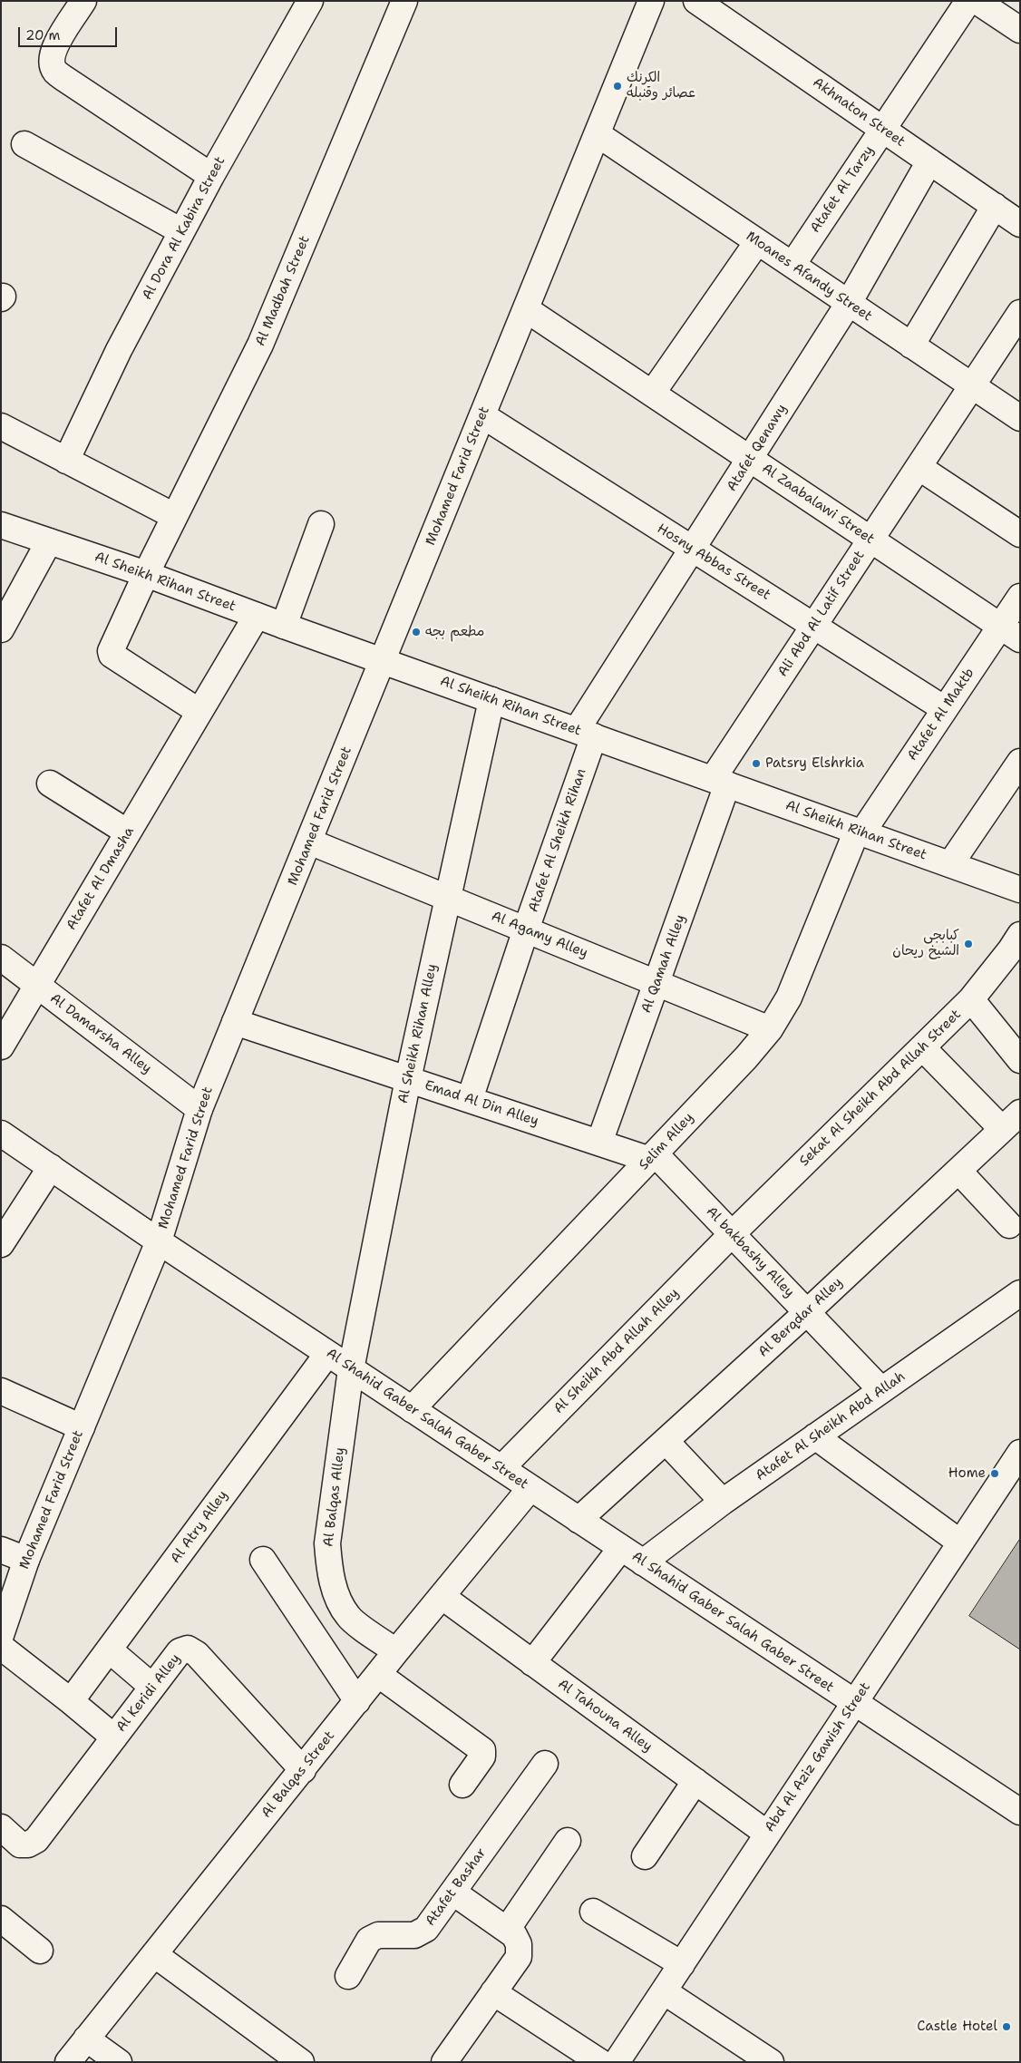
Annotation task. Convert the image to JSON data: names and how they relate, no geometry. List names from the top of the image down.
{
  "streets": {
    "street": [
      "Akhnaton Street",
      "Atafet Al Tarzy",
      "Al Dora Al Kabira Street",
      "Moanes Afandy Street",
      "Al Madbah Street",
      "Atafet Qenawy",
      "Mohamed Farid Street",
      "Al Zaabalawi Street",
      "Hosny Abbas Street",
      "Al Sheikh Rihan Street",
      "Ali Abd Al Latif Street",
      "Atafet Al Maktb",
      "Atafet Al Sheikh Rihan",
      "Atafet Al Dmasha",
      "Al Agamy Alley",
      "Al Qamah Alley",
      "Al Damarsha Alley",
      "Al Sheikh Rihan Alley",
      "Sekat Al Sheikh Abd Allah Street",
      "Emad Al Din Alley",
      "Selim Alley",
      "Al bakbashy Alley",
      "Al Berqdar Alley",
      "Al Sheikh Abd Allah Alley",
      "Al Shahid Gaber Salah Gaber Street",
      "Atafet Al Sheikh Abd Allah",
      "Al Balqas Alley",
      "Al Atry Alley",
      "Al Keridi Alley",
      "Al Tahouna Alley",
      "Abd Al Aziz Gawish Street",
      "Al Balqas Street",
      "Atafet Bashar"
    ]
  },
  "crossings": [
    ["Akhnaton Street", "Atafet Al Tarzy"],
    ["Akhnaton Street", "Atafet Qenawy"],
    ["Atafet Al Tarzy", "Moanes Afandy Street"],
    ["Moanes Afandy Street", "Atafet Qenawy"],
    ["Moanes Afandy Street", "Mohamed Farid Street"],
    ["Moanes Afandy Street", "Ali Abd Al Latif Street"],
    ["Al Madbah Street", "Al Sheikh Rihan Street"],
    ["Atafet Qenawy", "Al Zaabalawi Street"],
    ["Atafet Qenawy", "Hosny Abbas Street"],
    ["Atafet Qenawy", "Al Sheikh Rihan Street"],
    ["Atafet Qenawy", "Atafet Al Sheikh Rihan"],
    ["Mohamed Farid Street", "Al Zaabalawi Street"],
    ["Mohamed Farid Street", "Hosny Abbas Street"],
    ["Mohamed Farid Street", "Al Sheikh Rihan Street"],
    ["Mohamed Farid Street", "Al Agamy Alley"],
    ["Mohamed Farid Street", "Al Damarsha Alley"],
    ["Mohamed Farid Street", "Emad Al Din Alley"],
    ["Mohamed Farid Street", "Al Shahid Gaber Salah Gaber Street"],
    ["Al Zaabalawi Street", "Ali Abd Al Latif Street"],
    ["Al Zaabalawi Street", "Atafet Al Maktb"],
    ["Hosny Abbas Street", "Ali Abd Al Latif Street"],
    ["Hosny Abbas Street", "Atafet Al Maktb"],
    ["Al Sheikh Rihan Street", "Ali Abd Al Latif Street"],
    ["Al Sheikh Rihan Street", "Atafet Al Maktb"],
    ["Al Sheikh Rihan Street", "Atafet Al Sheikh Rihan"],
    ["Al Sheikh Rihan Street", "Atafet Al Dmasha"],
    ["Al Sheikh Rihan Street", "Al Qamah Alley"],
    ["Al Sheikh Rihan Street", "Al Sheikh Rihan Alley"],
    ["Al Sheikh Rihan Street", "Selim Alley"],
    ["Ali Abd Al Latif Street", "Al Qamah Alley"],
    ["Atafet Al Maktb", "Selim Alley"],
    ["Atafet Al Sheikh Rihan", "Al Agamy Alley"],
    ["Atafet Al Sheikh Rihan", "Emad Al Din Alley"],
    ["Atafet Al Dmasha", "Al Damarsha Alley"],
    ["Al Agamy Alley", "Al Qamah Alley"],
    ["Al Agamy Alley", "Al Sheikh Rihan Alley"],
    ["Al Agamy Alley", "Selim Alley"],
    ["Al Qamah Alley", "Emad Al Din Alley"],
    ["Al Sheikh Rihan Alley", "Emad Al Din Alley"],
    ["Al Sheikh Rihan Alley", "Al Shahid Gaber Salah Gaber Street"],
    ["Al Sheikh Rihan Alley", "Al Balqas Alley"],
    ["Sekat Al Sheikh Abd Allah Street", "Al bakbashy Alley"],
    ["Sekat Al Sheikh Abd Allah Street", "Al Sheikh Abd Allah Alley"],
    ["Emad Al Din Alley", "Selim Alley"],
    ["Emad Al Din Alley", "Al bakbashy Alley"],
    ["Selim Alley", "Al bakbashy Alley"],
    ["Selim Alley", "Al Shahid Gaber Salah Gaber Street"],
    ["Al bakbashy Alley", "Al Berqdar Alley"],
    ["Al bakbashy Alley", "Al Sheikh Abd Allah Alley"],
    ["Al bakbashy Alley", "Atafet Al Sheikh Abd Allah"],
    ["Al Berqdar Alley", "Al Shahid Gaber Salah Gaber Street"],
    ["Al Sheikh Abd Allah Alley", "Al Shahid Gaber Salah Gaber Street"],
    ["Al Shahid Gaber Salah Gaber Street", "Atafet Al Sheikh Abd Allah"],
    ["Al Shahid Gaber Salah Gaber Street", "Al Balqas Alley"],
    ["Al Shahid Gaber Salah Gaber Street", "Al Atry Alley"],
    ["Al Shahid Gaber Salah Gaber Street", "Abd Al Aziz Gawish Street"],
    ["Al Shahid Gaber Salah Gaber Street", "Al Balqas Street"],
    ["Al Balqas Alley", "Al Balqas Street"],
    ["Al Keridi Alley", "Al Balqas Street"],
    ["Al Tahouna Alley", "Abd Al Aziz Gawish Street"],
    ["Al Tahouna Alley", "Al Balqas Street"]
  ],
  "places": [
    "الكرنك عصائر وقنبله",
    "مطعم بجه",
    "Patsry Elshrkia",
    "كبابجى الشيخ ريحان",
    "Home",
    "Castle Hotel"
  ],
  "scale_bar": "20 m"
}
